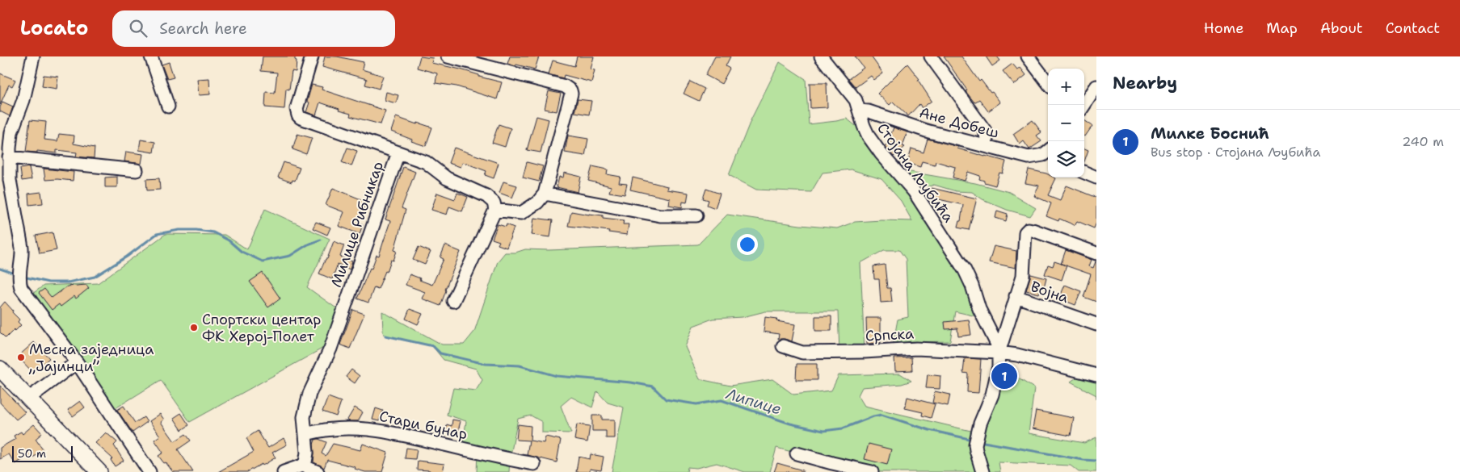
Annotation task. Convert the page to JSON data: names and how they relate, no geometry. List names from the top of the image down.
{
  "streets": {
    "street": [
      "Ане Добеш",
      "Стојана Љубића",
      "Милице Рибникар",
      "Војна",
      "Српска",
      "Стари бунар"
    ]
  },
  "crossings": [
    ["Ане Добеш", "Стојана Љубића"],
    ["Стојана Љубића", "Српска"],
    ["Милице Рибникар", "Стари бунар"]
  ],
  "water": ["Липице"],
  "places": ["Спортски центар ФК Херој-Полет", "Месна заједница „Јајинци”"],
  "scale_bar": "50 m",
  "page": {
    "header": "Locato",
    "search": "Search here",
    "nav": [
      "Home",
      "Map",
      "About",
      "Contact"
    ],
    "heading": "Nearby",
    "map_buttons": ["+", "−"],
    "list": [
      {
        "mark": "1",
        "name": "Милке Боснић",
        "note": "Bus stop · Стојана Љубића",
        "value": "240 m"
      }
    ],
    "pins": "1",
    "scale": "50 m"
  }
}
